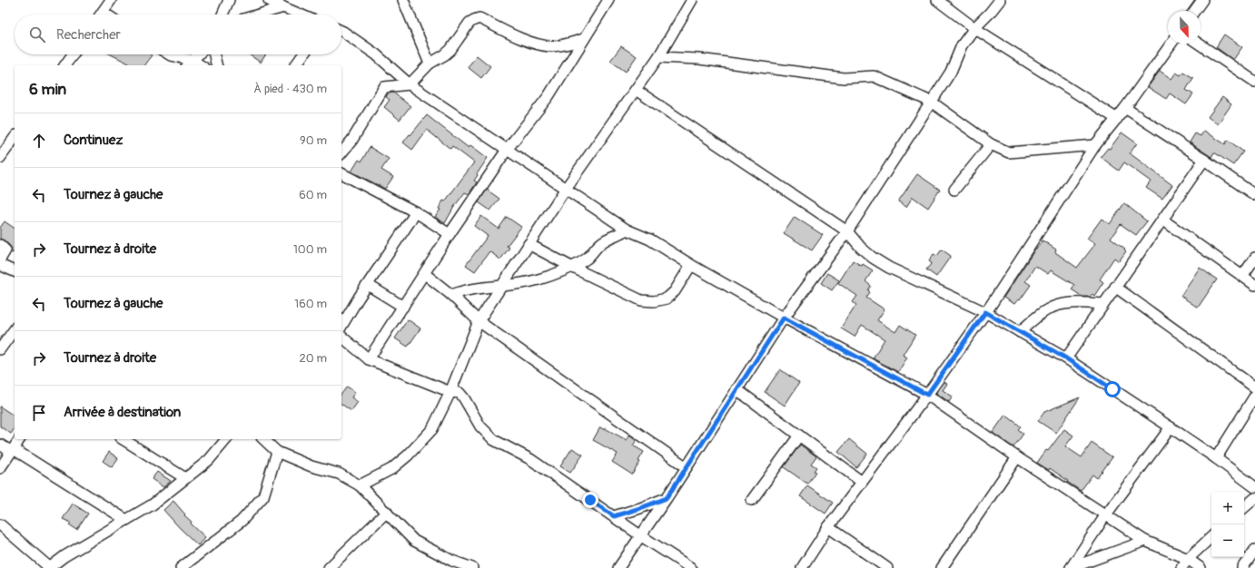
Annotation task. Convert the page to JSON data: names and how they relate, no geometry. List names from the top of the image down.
{
  "north": "bottom",
  "page": {
    "search": "Rechercher",
    "heading": ["6 min", "À pied · 430 m"],
    "list": [
      ["Continuez", "90 m"],
      ["Tournez à gauche", "60 m"],
      ["Tournez à droite", "100 m"],
      ["Tournez à gauche", "160 m"],
      ["Tournez à droite", "20 m"],
      "Arrivée à destination"
    ],
    "map_buttons": ["+", "−"]
  }
}
